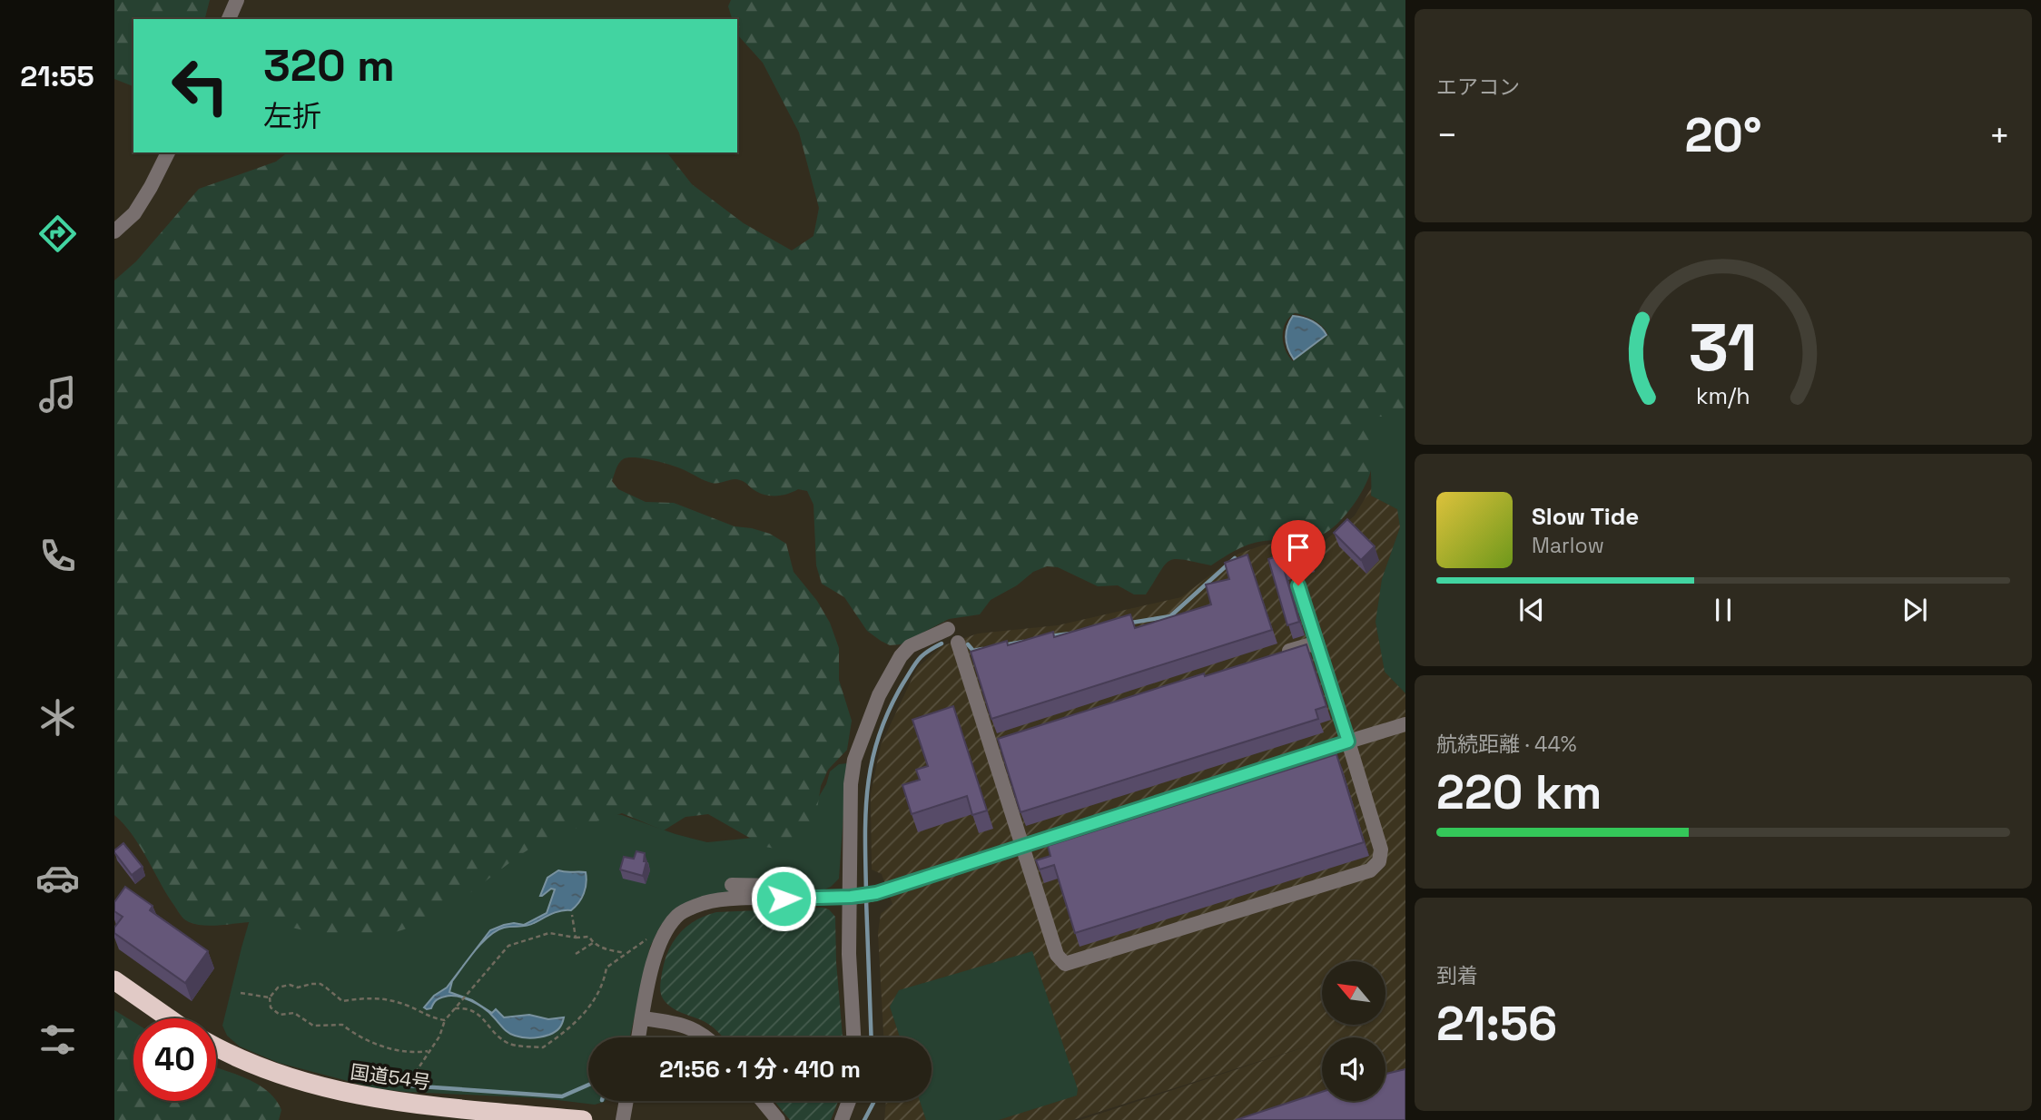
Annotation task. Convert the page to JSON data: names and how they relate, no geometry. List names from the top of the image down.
{
  "streets": {
    "highway": ["国道54号"]
  },
  "north": "top left",
  "page": {
    "tabs": "21:55",
    "tile": [
      "エアコン",
      ["航続距離 · 44%", "220 km"],
      ["到着", "21:56"]
    ],
    "turn": ["320 m", "左折"],
    "heat": ["−", "20°", "+"],
    "song": ["Slow Tide", "Marlow"],
    "limit": "40",
    "trip": "21:56 · 1 分 · 410 m",
    "gauge": ["31", "km/h"]
  }
}
